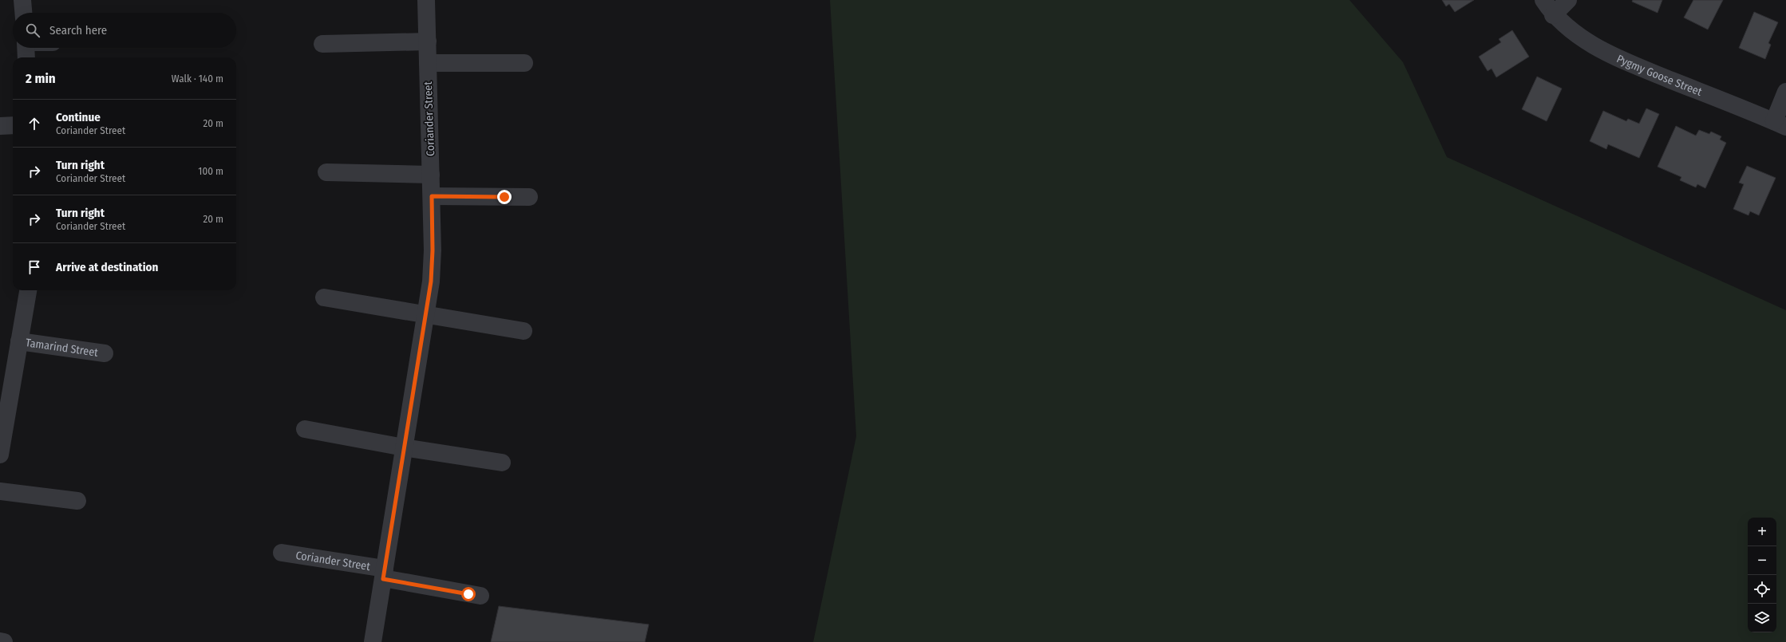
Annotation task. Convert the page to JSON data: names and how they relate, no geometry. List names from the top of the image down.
{
  "streets": {
    "street": ["Pygmy Goose Street", "Coriander Street", "Tamarind Street"]
  },
  "page": {
    "search": "Search here",
    "heading": ["2 min", "Walk · 140 m"],
    "list": [
      ["Continue", "Coriander Street", "20 m"],
      ["Turn right", "Coriander Street", "100 m"],
      ["Turn right", "Coriander Street", "20 m"],
      "Arrive at destination"
    ],
    "map_buttons": ["+", "−"]
  }
}
